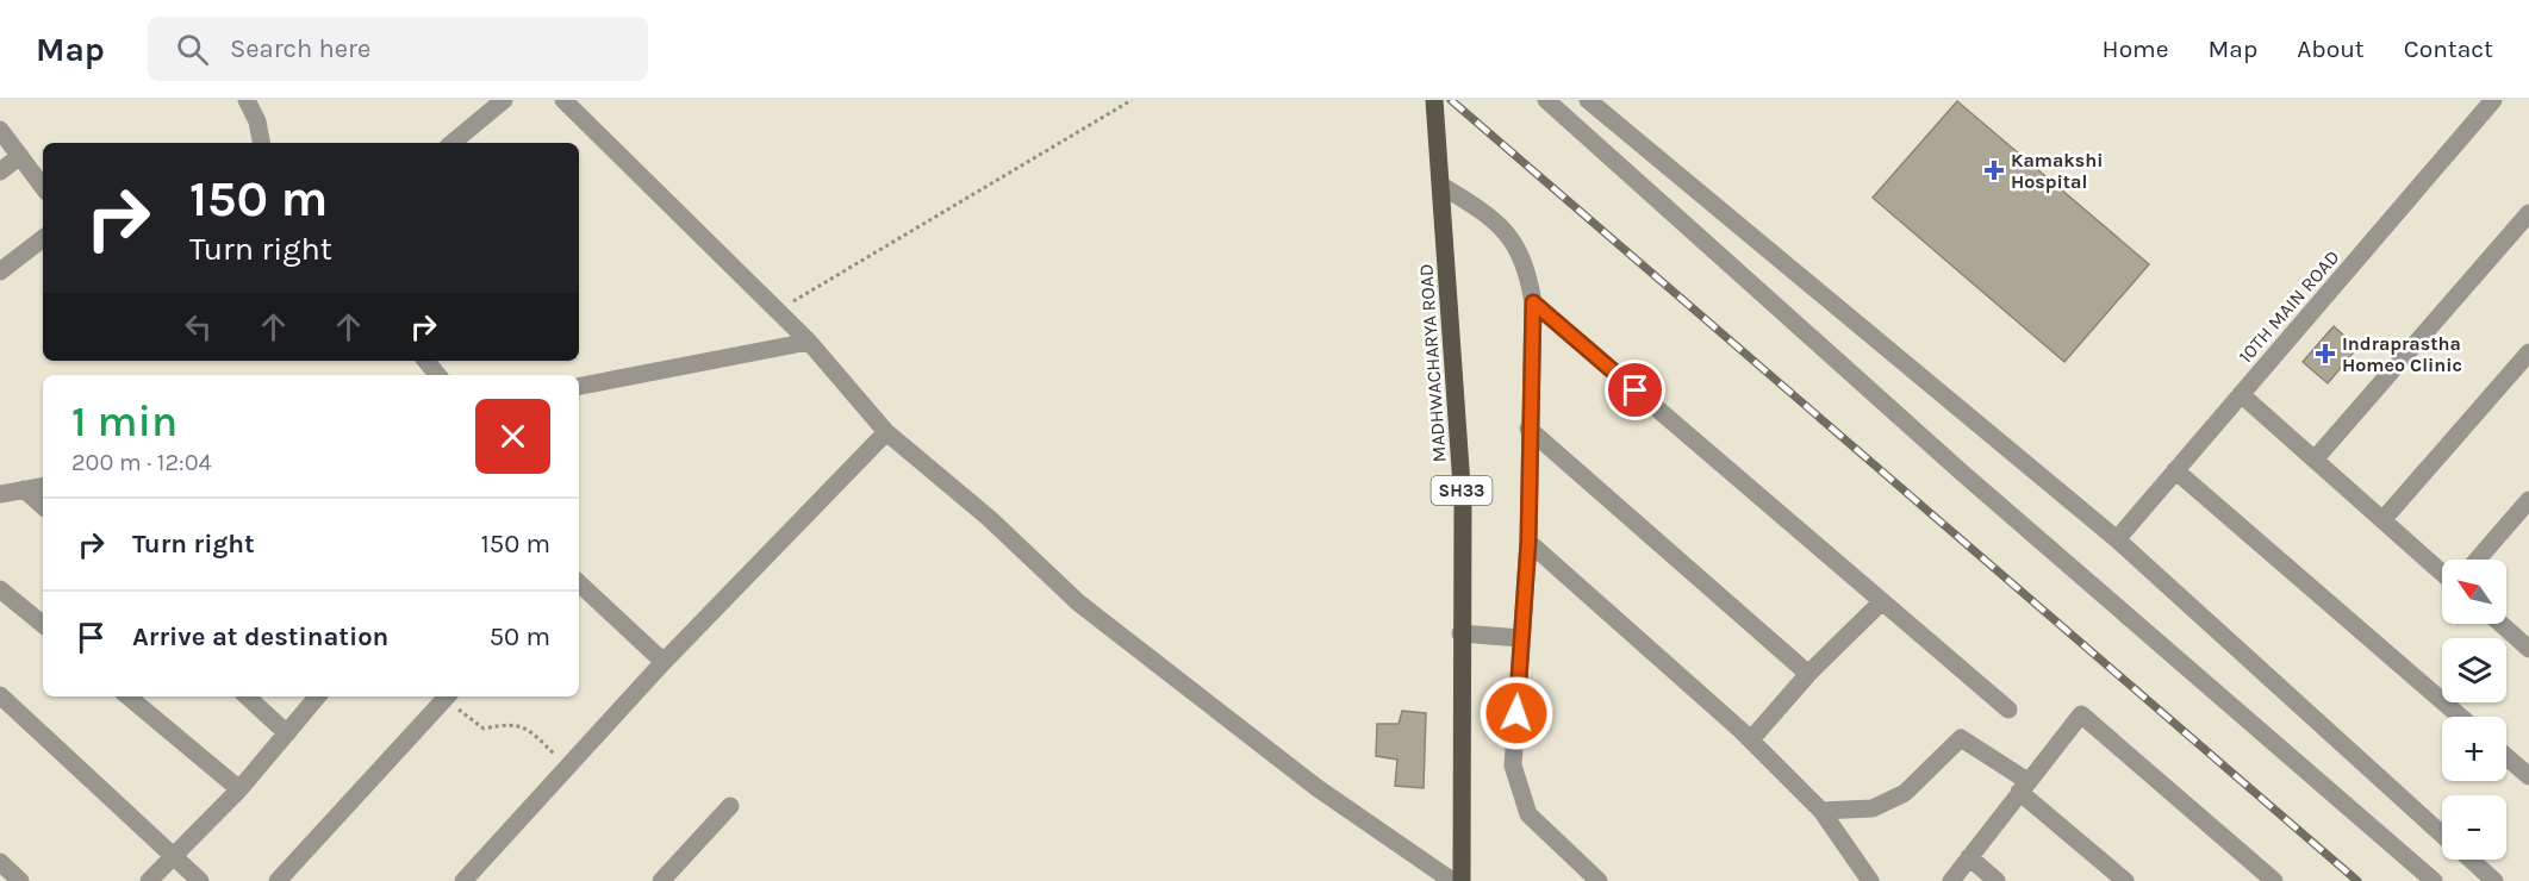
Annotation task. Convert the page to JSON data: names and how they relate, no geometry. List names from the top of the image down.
{
  "streets": {
    "main road": ["MADHWACHARYA ROAD", "SH33"],
    "street": ["10TH MAIN ROAD"]
  },
  "places": {
    "health": ["Kamakshi Hospital", "Indraprastha Homeo Clinic"]
  },
  "north": "top left",
  "page": {
    "header": "Map",
    "search": "Search here",
    "nav": [
      "Home",
      "Map",
      "About",
      "Contact"
    ],
    "turn": ["150 m", "Turn right"],
    "heading": ["1 min", "200 m · 12:04"],
    "list": [
      {
        "name": "Turn right",
        "value": "150 m"
      },
      {
        "name": "Arrive at destination",
        "value": "50 m"
      }
    ],
    "map_buttons": ["+", "−"]
  }
}
